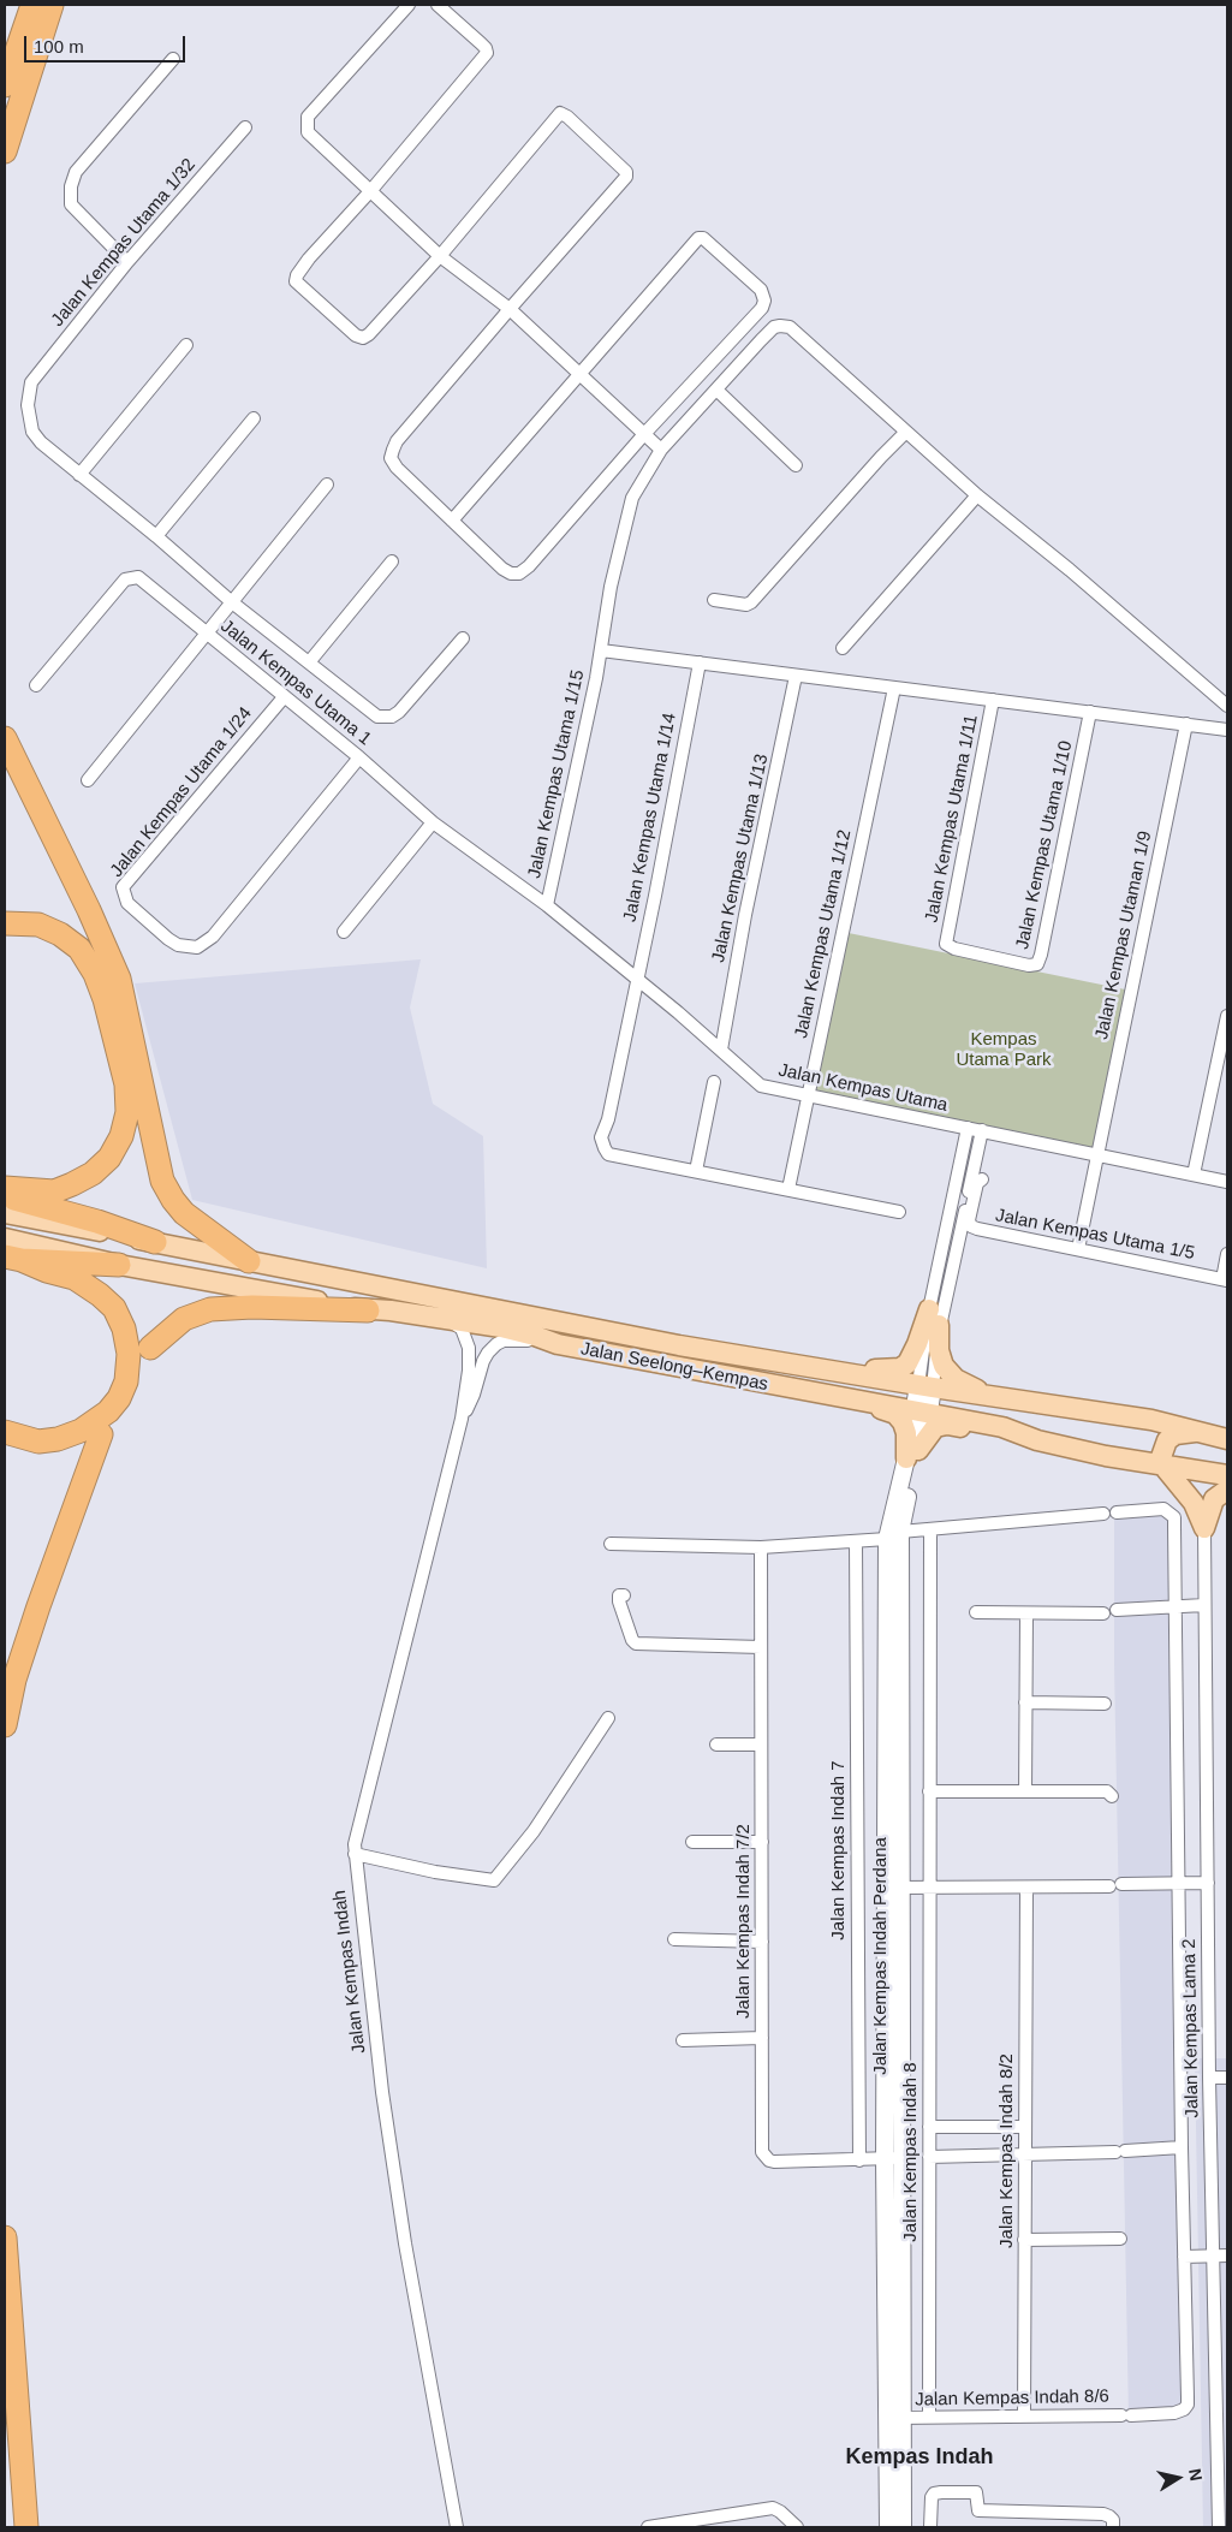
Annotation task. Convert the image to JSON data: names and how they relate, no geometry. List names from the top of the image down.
{
  "streets": {
    "main road": ["Jalan Seelong–Kempas"],
    "street": [
      "Jalan Kempas Utama 1/32",
      "Jalan Kempas Utama 1",
      "Jalan Kempas Utama 1/15",
      "Jalan Kempas Utama 1/24",
      "Jalan Kempas Utama 1/14",
      "Jalan Kempas Utama 1/11",
      "Jalan Kempas Utama 1/10",
      "Jalan Kempas Utama 1/13",
      "Jalan Kempas Utama 1/12",
      "Jalan Kempas Utaman 1/9",
      "Jalan Kempas Utama",
      "Jalan Kempas Utama 1/5",
      "Jalan Kempas Indah 7",
      "Jalan Kempas Indah 7/2",
      "Jalan Kempas Indah Perdana",
      "Jalan Kempas Indah",
      "Jalan Kempas Lama 2",
      "Jalan Kempas Indah 8/2",
      "Jalan Kempas Indah 8",
      "Jalan Kempas Indah 8/6"
    ]
  },
  "crossings": [
    ["Jalan Kempas Utama 1", "Jalan Kempas Utama 1/24"],
    ["Jalan Kempas Utama 1", "Jalan Kempas Utama"],
    ["Jalan Kempas Utama 1/15", "Jalan Kempas Utama"],
    ["Jalan Kempas Utama 1/14", "Jalan Kempas Utama 1/12"],
    ["Jalan Kempas Utama 1/14", "Jalan Kempas Utama"],
    ["Jalan Kempas Utama 1/11", "Jalan Kempas Utama 1/10"],
    ["Jalan Kempas Utama 1/13", "Jalan Kempas Utama"],
    ["Jalan Kempas Utama 1/12", "Jalan Kempas Utama"],
    ["Jalan Kempas Utaman 1/9", "Jalan Kempas Utama"],
    ["Jalan Kempas Utaman 1/9", "Jalan Kempas Utama 1/5"],
    ["Jalan Seelong–Kempas", "Jalan Kempas Indah Perdana"],
    ["Jalan Kempas Indah 7", "Jalan Kempas Indah 7/2"],
    ["Jalan Kempas Indah 7/2", "Jalan Kempas Indah Perdana"],
    ["Jalan Kempas Indah Perdana", "Jalan Kempas Indah 8/6"],
    ["Jalan Kempas Indah 8/2", "Jalan Kempas Indah 8/6"],
    ["Jalan Kempas Indah 8", "Jalan Kempas Indah 8/6"]
  ],
  "districts": ["Kempas Indah"],
  "parks": ["Kempas Utama Park"],
  "scale_bar": "100 m",
  "north": "right"
}
